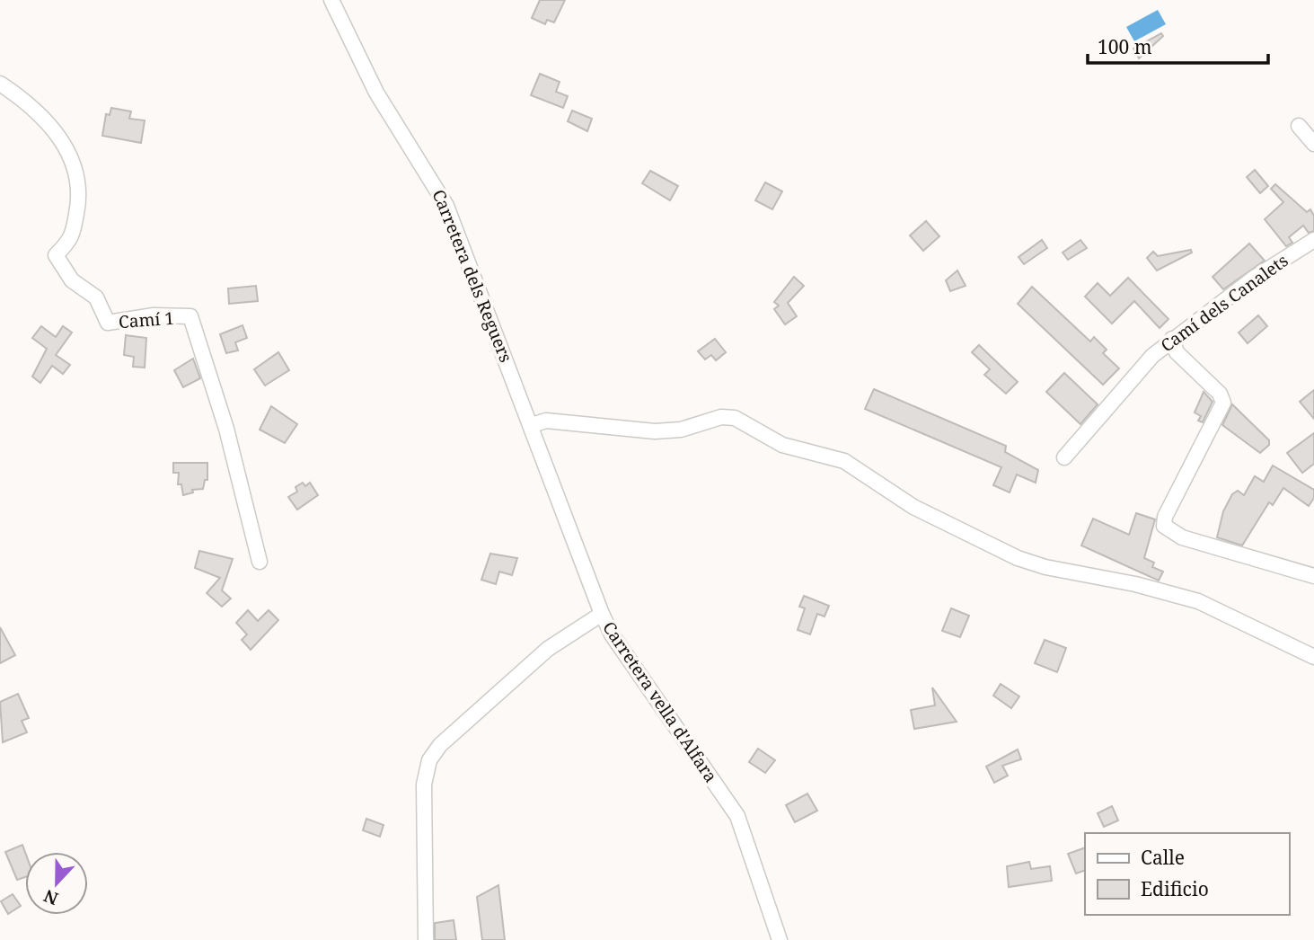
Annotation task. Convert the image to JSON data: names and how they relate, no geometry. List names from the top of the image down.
{
  "streets": {
    "street": [
      "Carretera dels Reguers",
      "Camí dels Canalets",
      "Camí 1",
      "Carretera vella d'Alfara"
    ]
  },
  "crossings": [
    ["Carretera dels Reguers", "Carretera vella d'Alfara"]
  ],
  "legend": ["Calle", "Edificio"],
  "scale_bar": "100 m",
  "north": "bottom"
}
